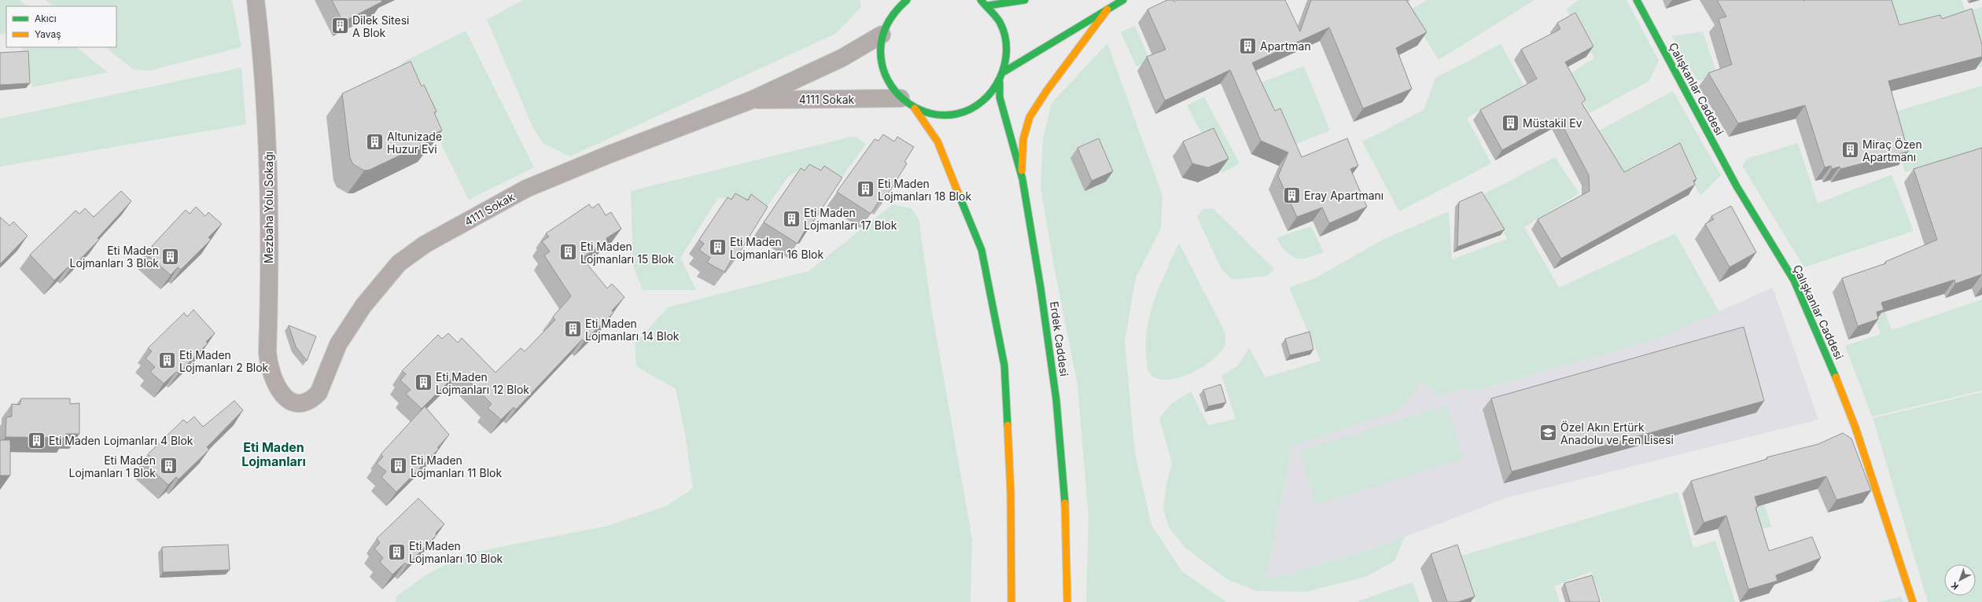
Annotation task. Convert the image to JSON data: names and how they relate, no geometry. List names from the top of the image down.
{
  "streets": {
    "main road": ["Çalışkanlar Caddesi", "Erdek Caddesi"],
    "street": ["4111 Sokak", "Mezbaha Yolu Sokağı"]
  },
  "crossings": [
    ["4111 Sokak", "Mezbaha Yolu Sokağı"]
  ],
  "districts": ["Eti Maden Lojmanları"],
  "places": {
    "building": [
      "Dilek Sitesi A Blok",
      "Apartman",
      "Müstakil Ev",
      "Altunizade Huzur Evi",
      "Miraç Özen Apartmanı",
      "Eti Maden Lojmanları 18 Blok",
      "Eray Apartmanı",
      "Eti Maden Lojmanları 17 Blok",
      "Eti Maden Lojmanları 16 Blok",
      "Eti Maden Lojmanları 15 Blok",
      "Eti Maden Lojmanları 3 Blok",
      "Eti Maden Lojmanları 14 Blok",
      "Eti Maden Lojmanları 2 Blok",
      "Eti Maden Lojmanları 12 Blok",
      "Eti Maden Lojmanları 4 Blok",
      "Eti Maden Lojmanları 1 Blok",
      "Eti Maden Lojmanları 11 Blok",
      "Eti Maden Lojmanları 10 Blok"
    ],
    "school or university": ["Özel Akın Ertürk Anadolu ve Fen Lisesi"]
  },
  "legend": ["Akıcı", "Yavaş"],
  "north": "bottom left"
}
